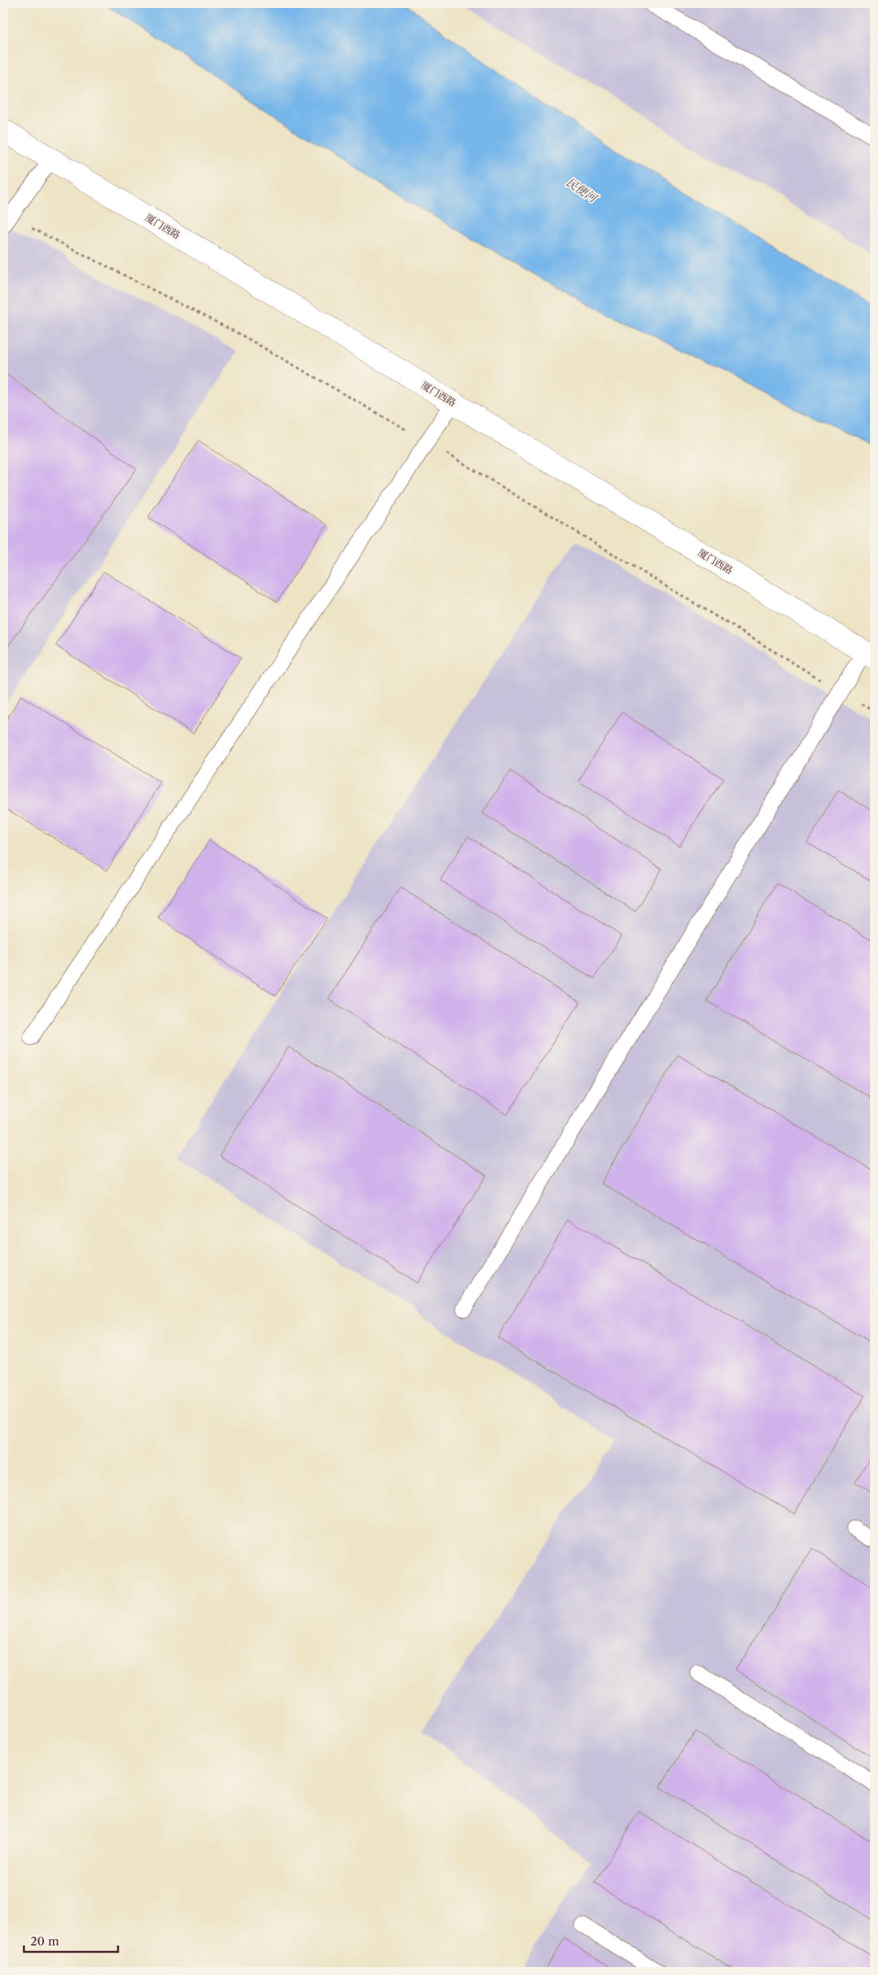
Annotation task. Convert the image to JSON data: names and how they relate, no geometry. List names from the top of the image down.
{
  "streets": {
    "street": ["厦门西路"]
  },
  "water": ["民便河"],
  "scale_bar": "20 m"
}
